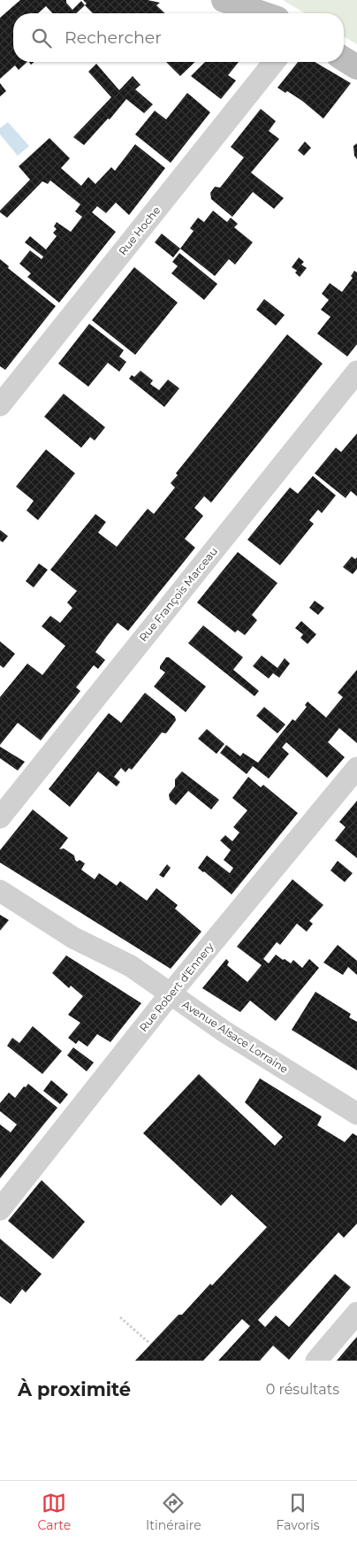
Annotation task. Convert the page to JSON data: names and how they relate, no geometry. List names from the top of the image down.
{
  "streets": {
    "street": [
      "Rue Hoche",
      "Rue François Marceau",
      "Rue Robert d'Ennery",
      "Avenue Alsace Lorraine"
    ]
  },
  "crossings": [
    ["Rue Robert d'Ennery", "Avenue Alsace Lorraine"]
  ],
  "page": {
    "search": "Rechercher",
    "heading": ["À proximité", "0 résultats"],
    "nav": ["Carte", "Itinéraire", "Favoris"]
  }
}
